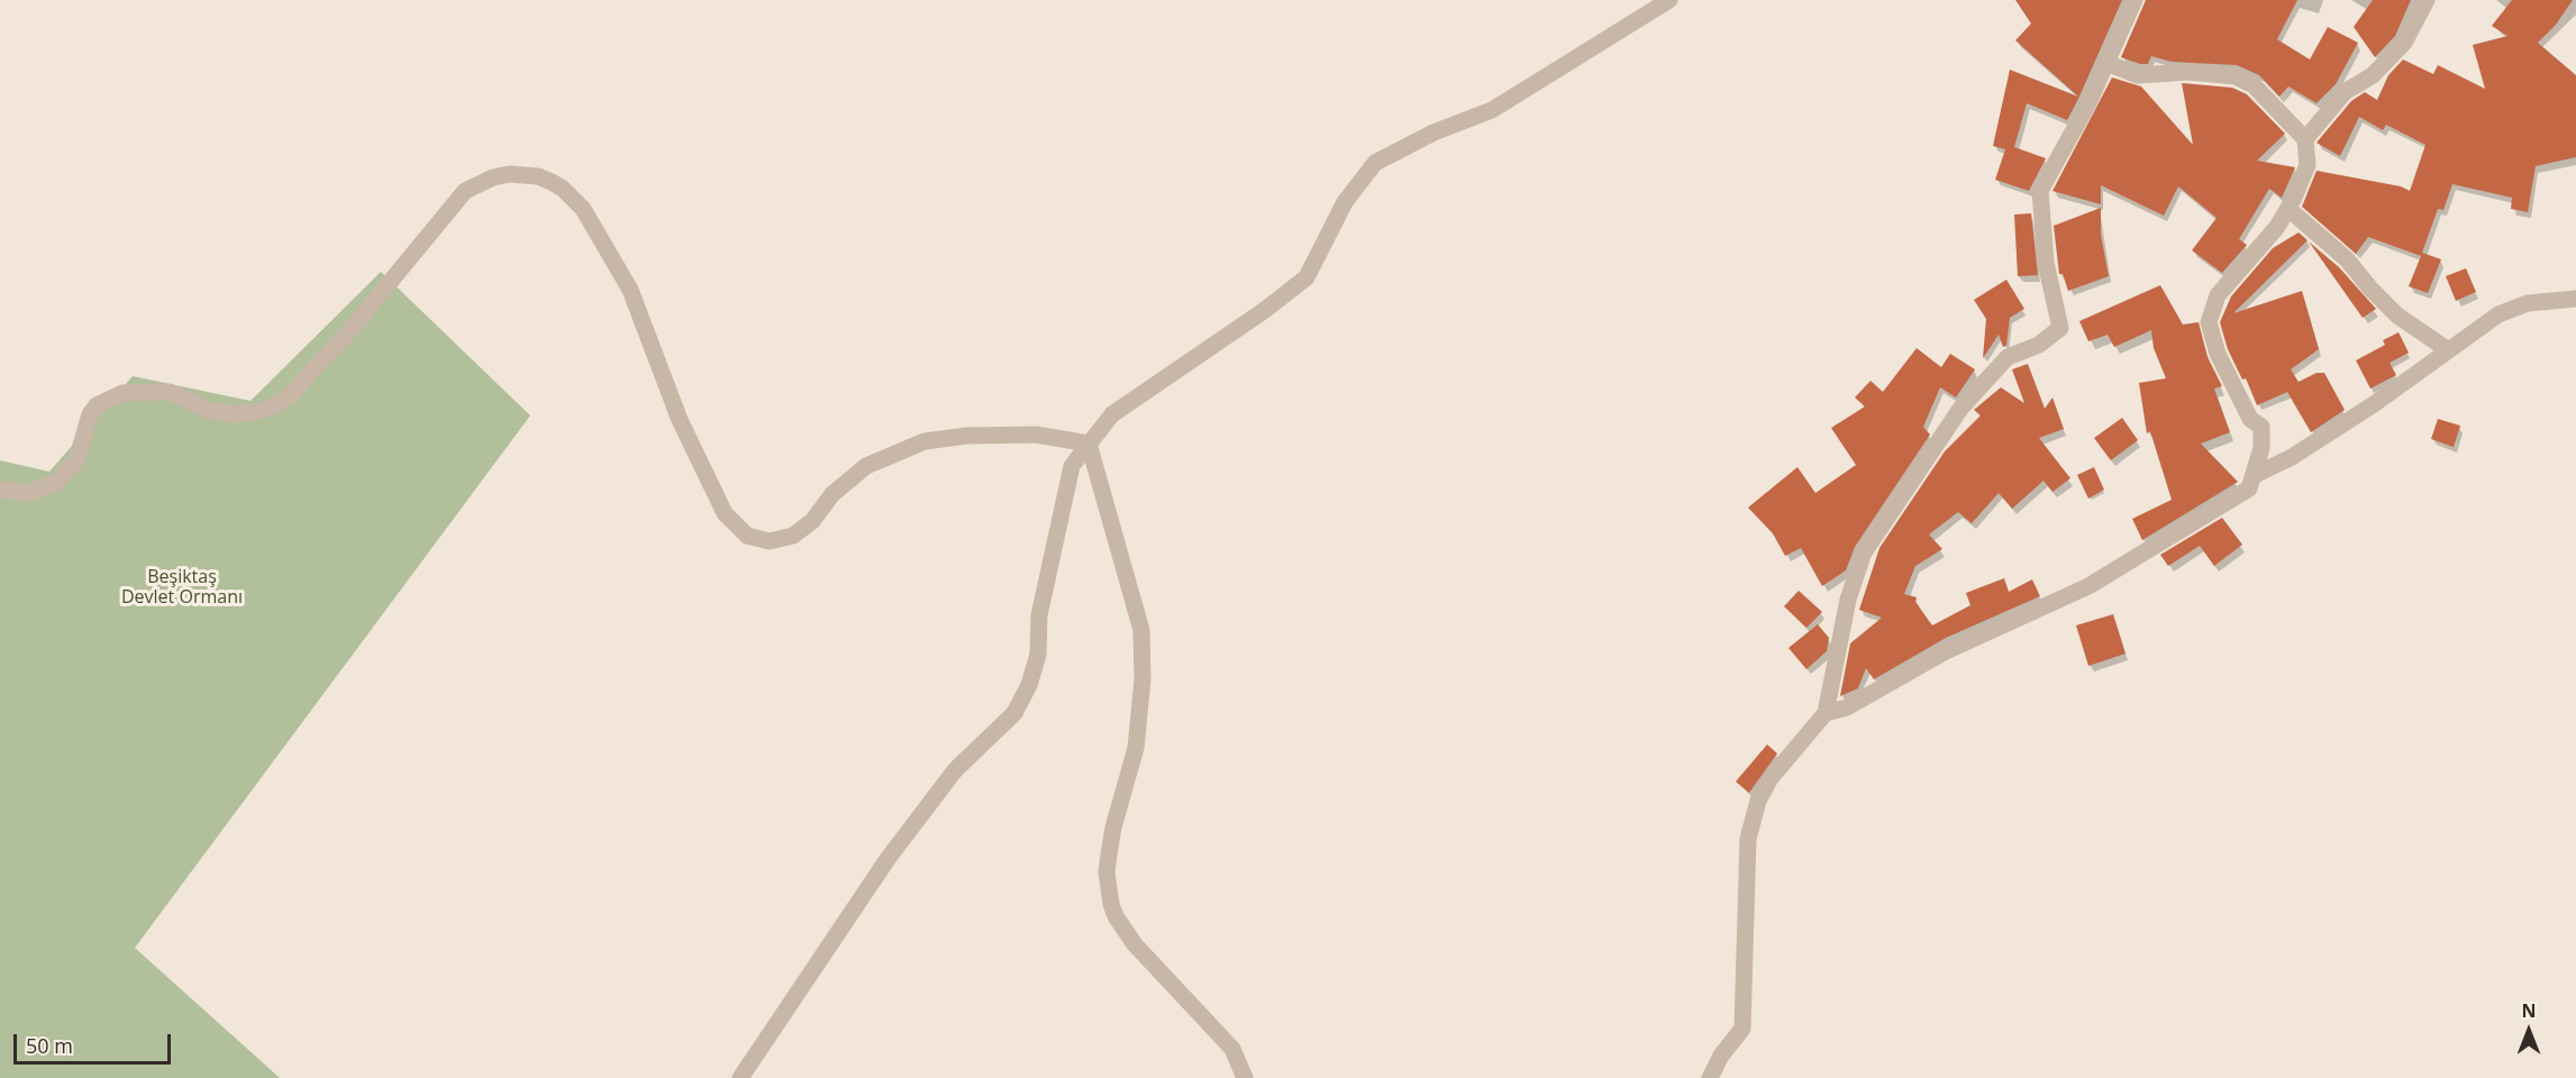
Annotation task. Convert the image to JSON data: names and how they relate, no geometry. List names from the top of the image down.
{
  "parks": ["Beşiktaş Devlet Ormanı"],
  "scale_bar": "50 m",
  "north": "top"
}
